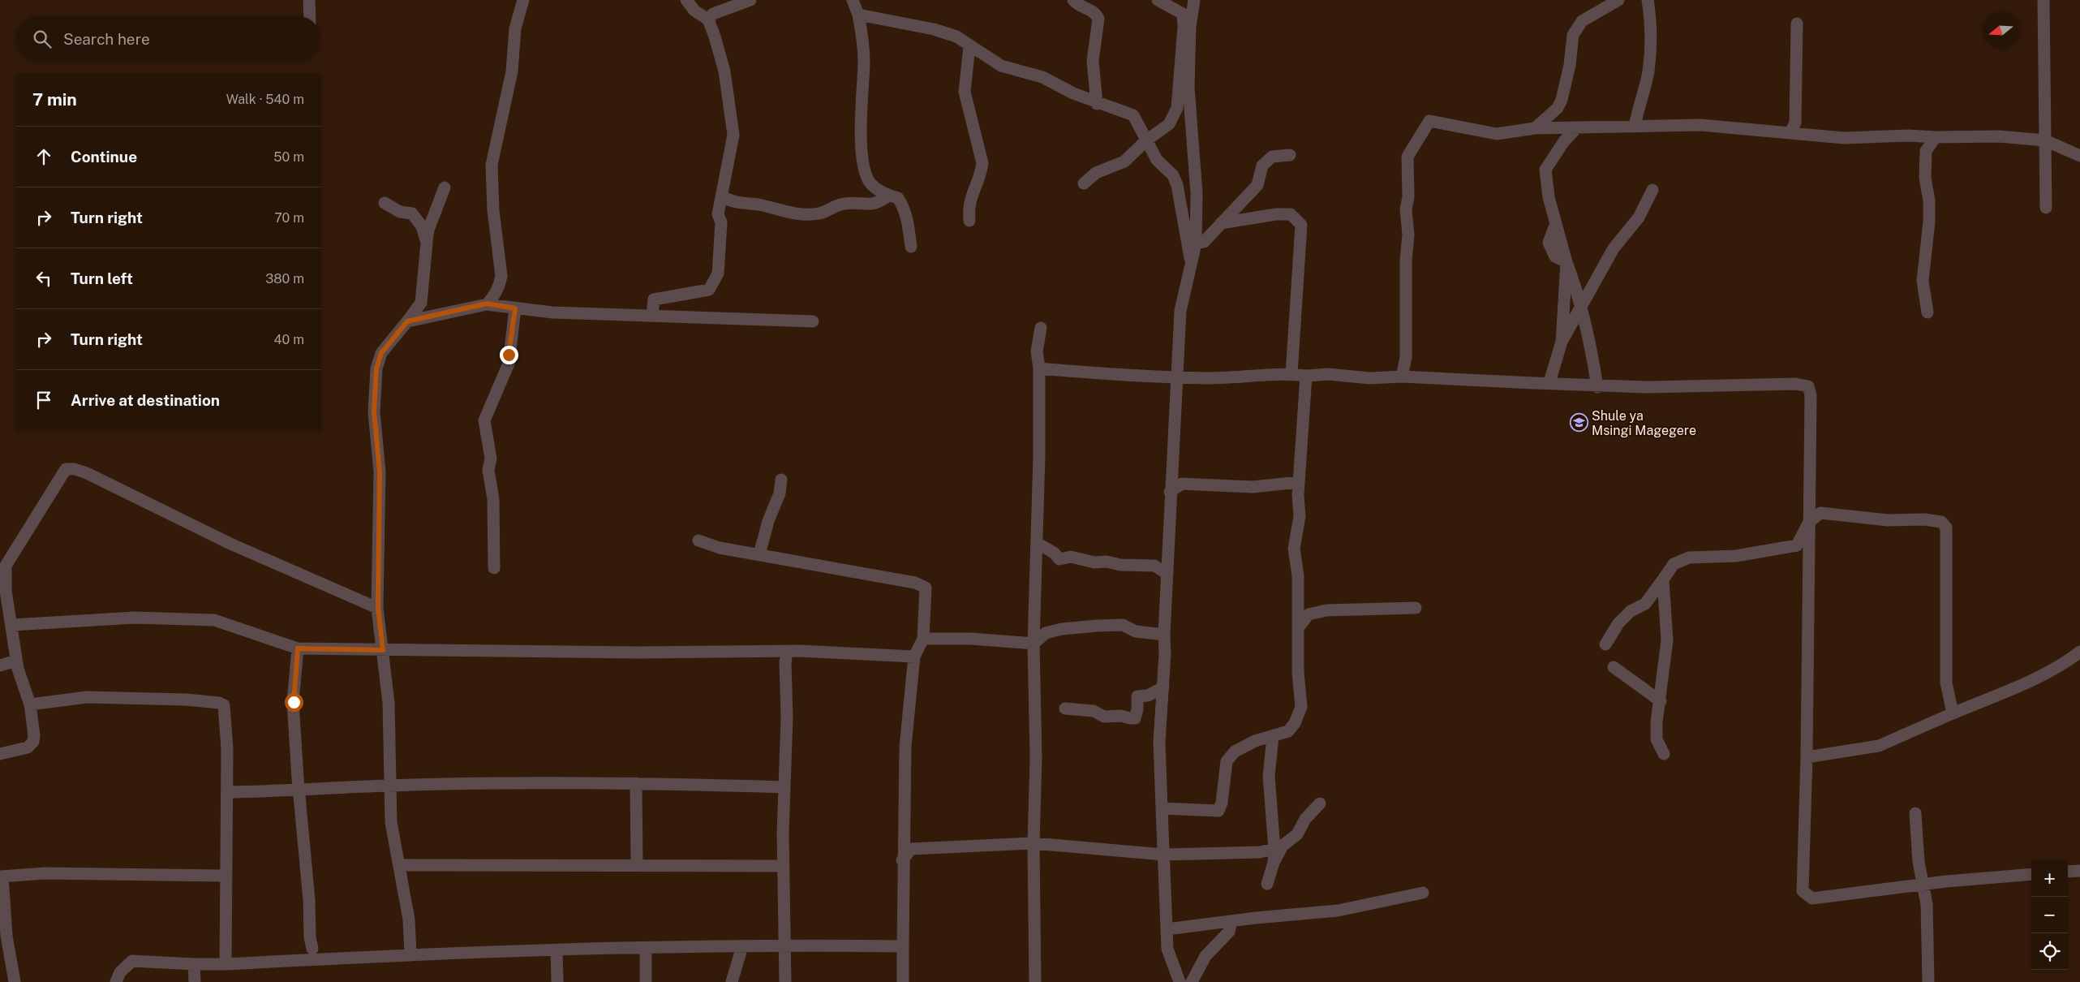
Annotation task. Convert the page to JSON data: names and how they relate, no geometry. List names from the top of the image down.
{
  "places": {
    "school or university": ["Shule ya Msingi Magegere"]
  },
  "north": "left",
  "page": {
    "search": "Search here",
    "heading": ["7 min", "Walk · 540 m"],
    "list": [
      ["Continue", "50 m"],
      ["Turn right", "70 m"],
      ["Turn left", "380 m"],
      ["Turn right", "40 m"],
      "Arrive at destination"
    ],
    "map_buttons": ["+", "−"]
  }
}
